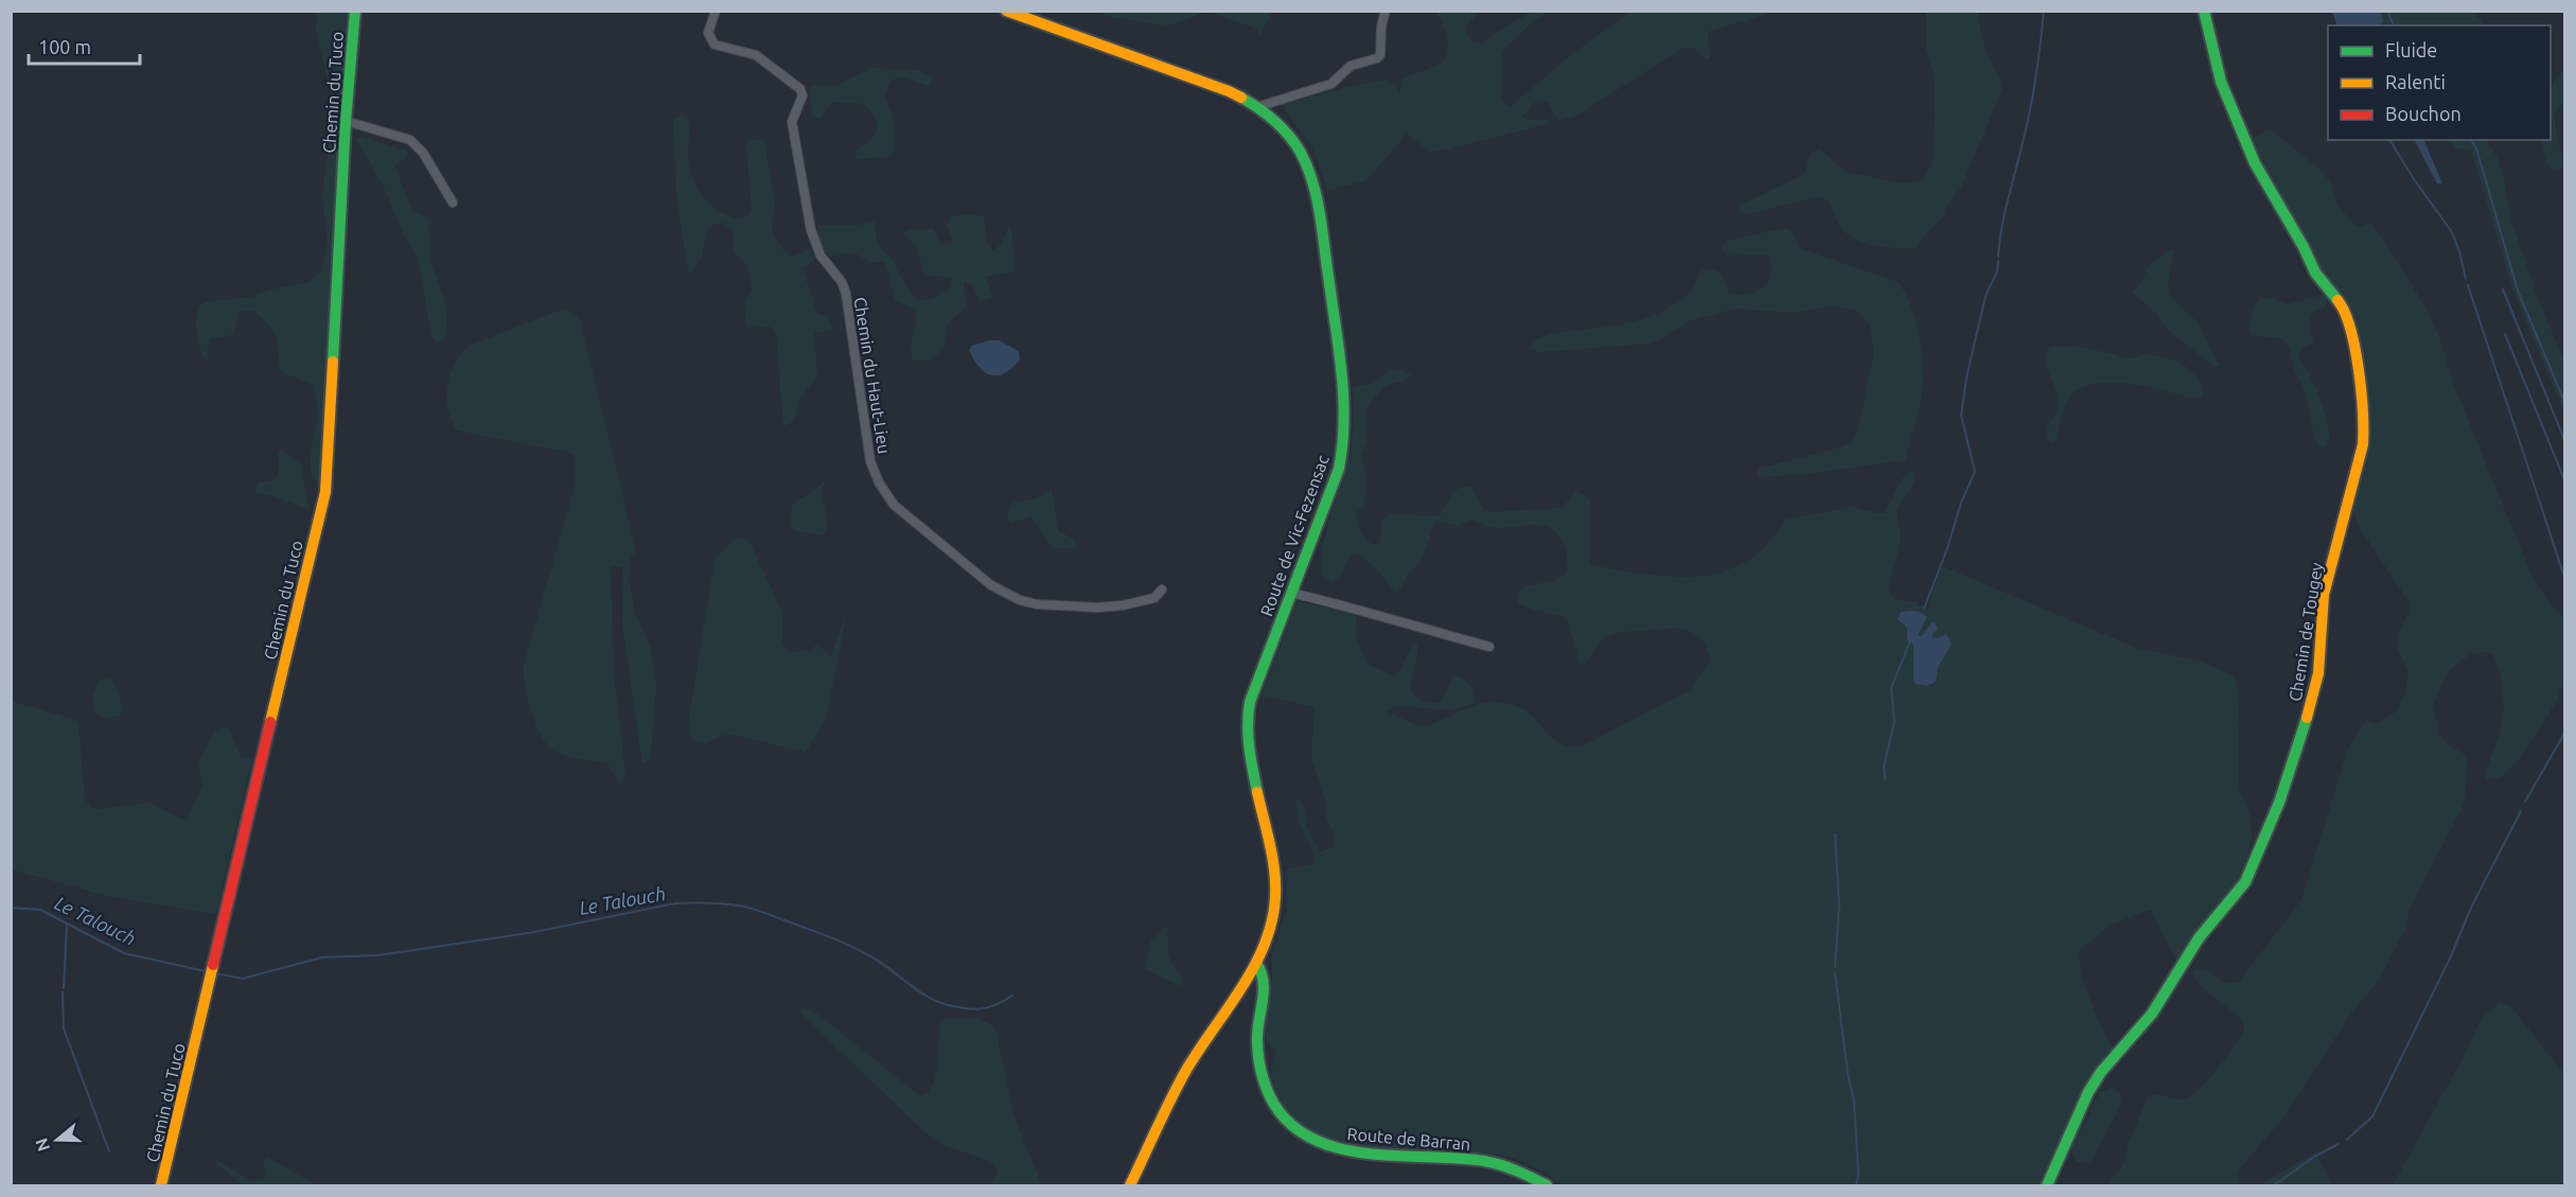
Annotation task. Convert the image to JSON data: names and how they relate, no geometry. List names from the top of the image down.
{
  "streets": {
    "street": [
      "Chemin du Tuco",
      "Chemin du Haut-Lieu",
      "Route de Vic-Fezensac",
      "Chemin de Tougey",
      "Route de Barran"
    ]
  },
  "crossings": [
    ["Route de Vic-Fezensac", "Route de Barran"]
  ],
  "water": ["Le Talouch"],
  "legend": ["Fluide", "Ralenti", "Bouchon"],
  "scale_bar": "100 m",
  "north": "left"
}
